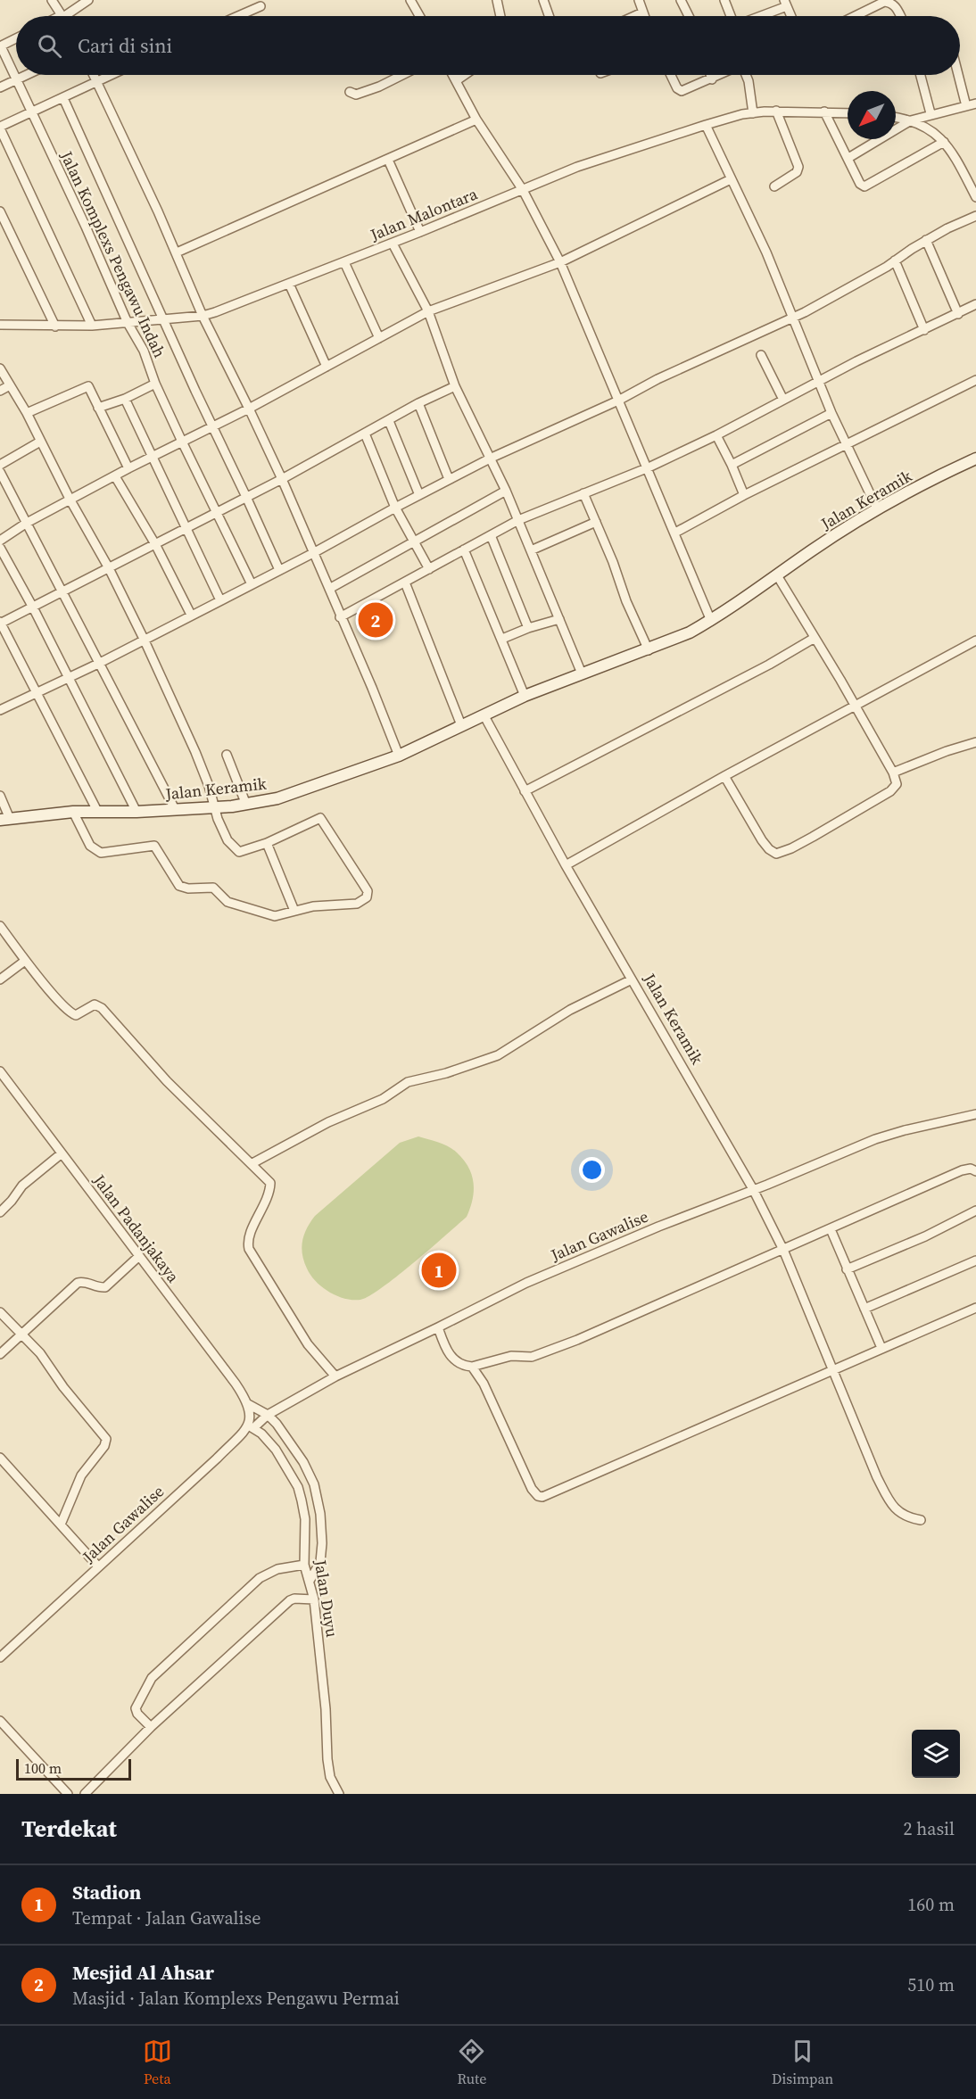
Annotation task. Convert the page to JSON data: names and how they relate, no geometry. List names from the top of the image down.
{
  "streets": {
    "street": [
      "Jalan Malontara",
      "Jalan Komplexs Pengawu Indah",
      "Jalan Keramik",
      "Jalan Padanjakaya",
      "Jalan Gawalise",
      "Jalan Duyu"
    ]
  },
  "crossings": [
    ["Jalan Malontara", "Jalan Komplexs Pengawu Indah"],
    ["Jalan Keramik", "Jalan Gawalise"],
    ["Jalan Gawalise", "Jalan Duyu"]
  ],
  "scale_bar": "100 m",
  "north": "bottom left",
  "page": {
    "search": "Cari di sini",
    "pins": ["2", "1"],
    "scale": "100 m",
    "heading": ["Terdekat", "2 hasil"],
    "list": [
      {
        "mark": "1",
        "name": "Stadion",
        "note": "Tempat · Jalan Gawalise",
        "value": "160 m"
      },
      {
        "mark": "2",
        "name": "Mesjid Al Ahsar",
        "note": "Masjid · Jalan Komplexs Pengawu Permai",
        "value": "510 m"
      }
    ],
    "nav": ["Peta", "Rute", "Disimpan"]
  }
}
